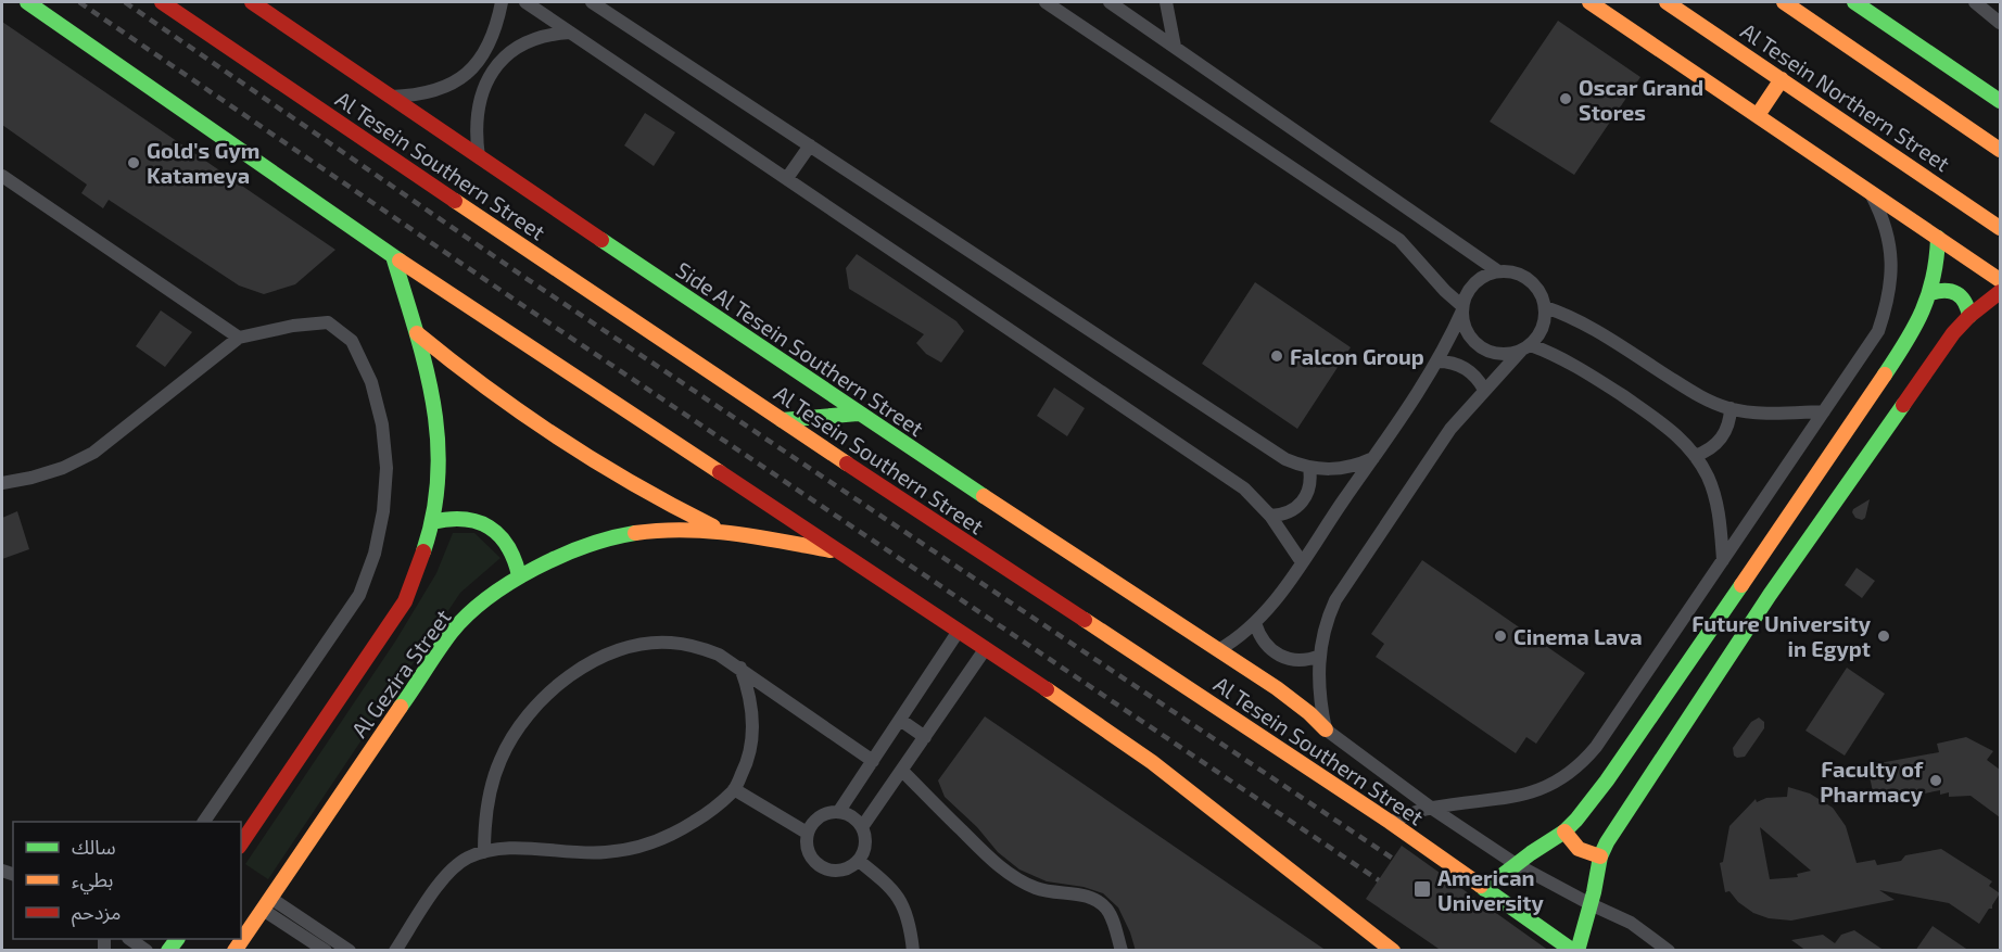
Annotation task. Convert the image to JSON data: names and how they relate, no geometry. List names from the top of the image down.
{
  "streets": {
    "main road": [
      "Al Tesein Northern Street",
      "Al Tesein Southern Street",
      "Side Al Tesein Southern Street",
      "Al Gezira Street"
    ]
  },
  "places": {
    "other": [
      "Oscar Grand Stores",
      "Gold's Gym Katameya",
      "Falcon Group",
      "Cinema Lava",
      "Future University in Egypt",
      "Faculty of Pharmacy"
    ],
    "transit": ["American University"]
  },
  "legend": ["سالك", "بطيء", "مزدحم"]
}
